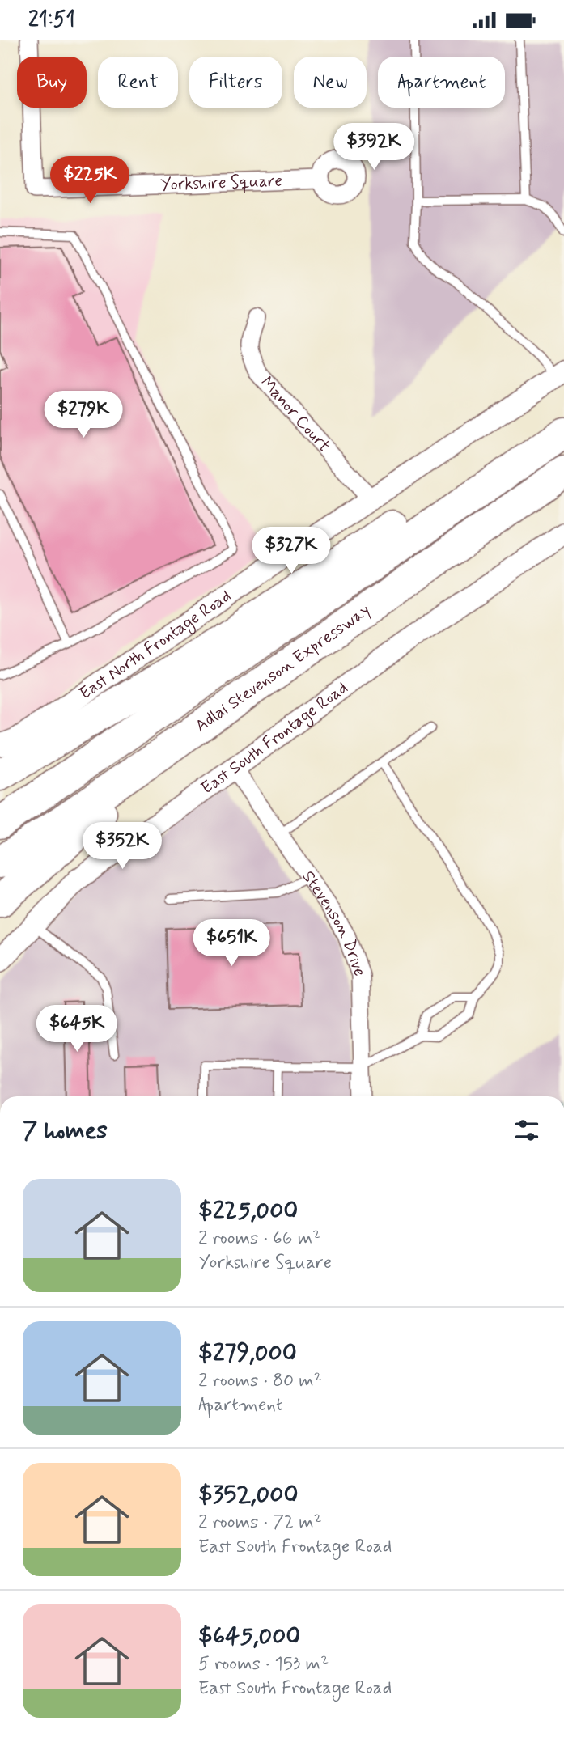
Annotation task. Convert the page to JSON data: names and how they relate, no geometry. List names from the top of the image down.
{
  "streets": {
    "highway": ["Adlai Stevenson Expressway"],
    "street": [
      "Yorkshire Square",
      "Manor Court",
      "East North Frontage Road",
      "East South Frontage Road",
      "Stevenson Drive"
    ]
  },
  "crossings": [
    ["Manor Court", "East North Frontage Road"],
    ["East South Frontage Road", "Stevenson Drive"]
  ],
  "page": {
    "status": "21:51",
    "chip": [
      "Buy",
      "Rent",
      "Filters",
      "New",
      "Apartment"
    ],
    "price": [
      "$392K",
      "$225K",
      "$279K",
      "$327K",
      "$352K",
      "$651K",
      "$645K"
    ],
    "heading": "7 homes",
    "list": [
      {
        "name": "$225,000",
        "note": "2 rooms · 66 m² · Yorkshire Square"
      },
      {
        "name": "$279,000",
        "note": "2 rooms · 80 m² · Apartment"
      },
      {
        "name": "$352,000",
        "note": "2 rooms · 72 m² · East South Frontage Road"
      },
      {
        "name": "$645,000",
        "note": "5 rooms · 153 m² · East South Frontage Road"
      }
    ]
  }
}
